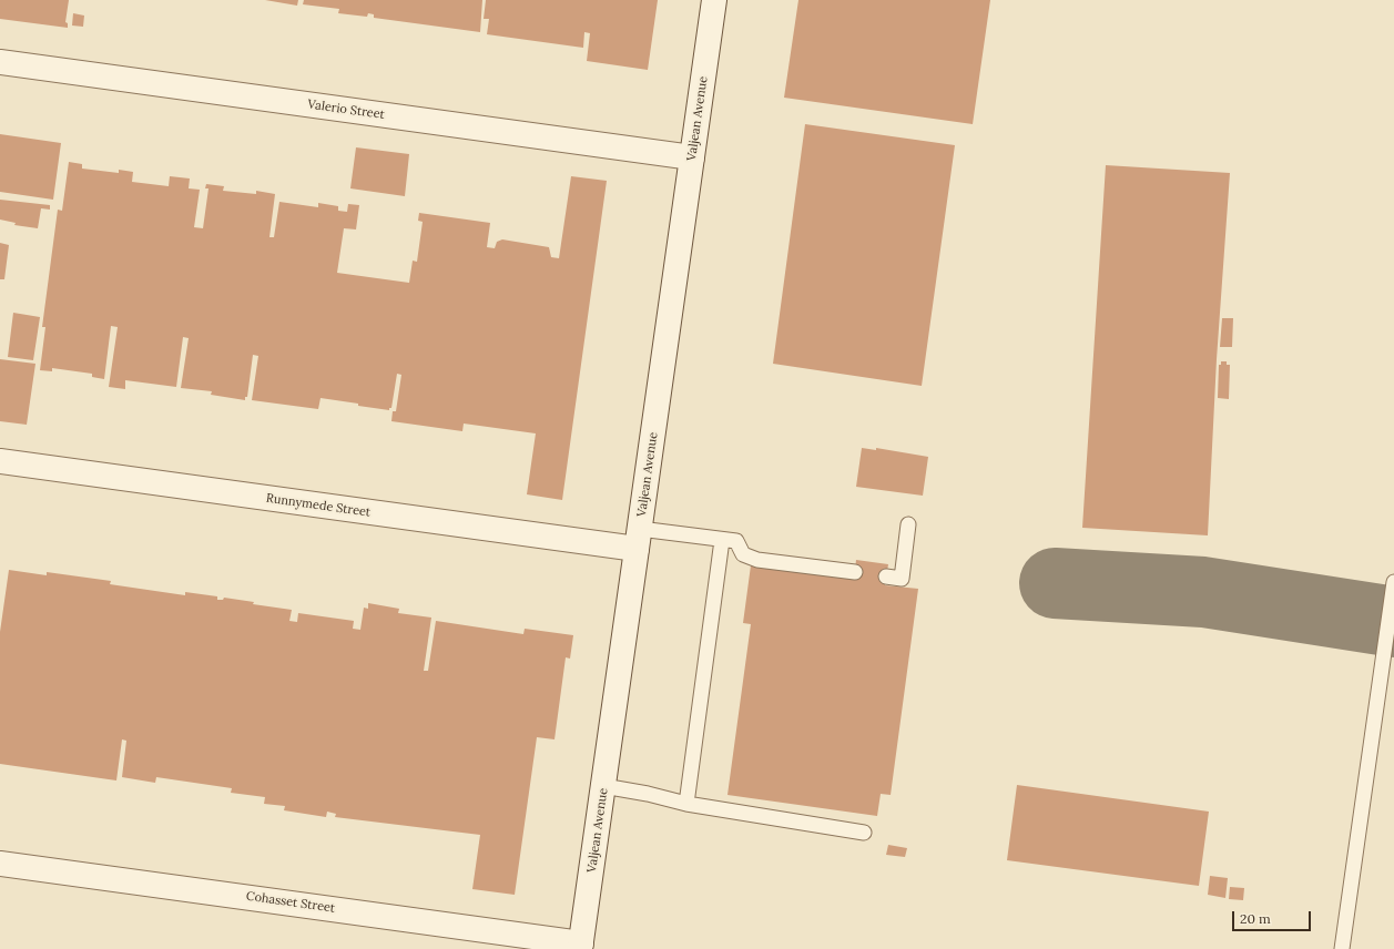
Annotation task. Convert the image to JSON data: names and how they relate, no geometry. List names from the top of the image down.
{
  "streets": {
    "street": [
      "Valerio Street",
      "Valjean Avenue",
      "Runnymede Street",
      "Cohasset Street"
    ]
  },
  "crossings": [
    ["Valerio Street", "Valjean Avenue"],
    ["Valjean Avenue", "Runnymede Street"],
    ["Valjean Avenue", "Cohasset Street"]
  ],
  "scale_bar": "20 m"
}
